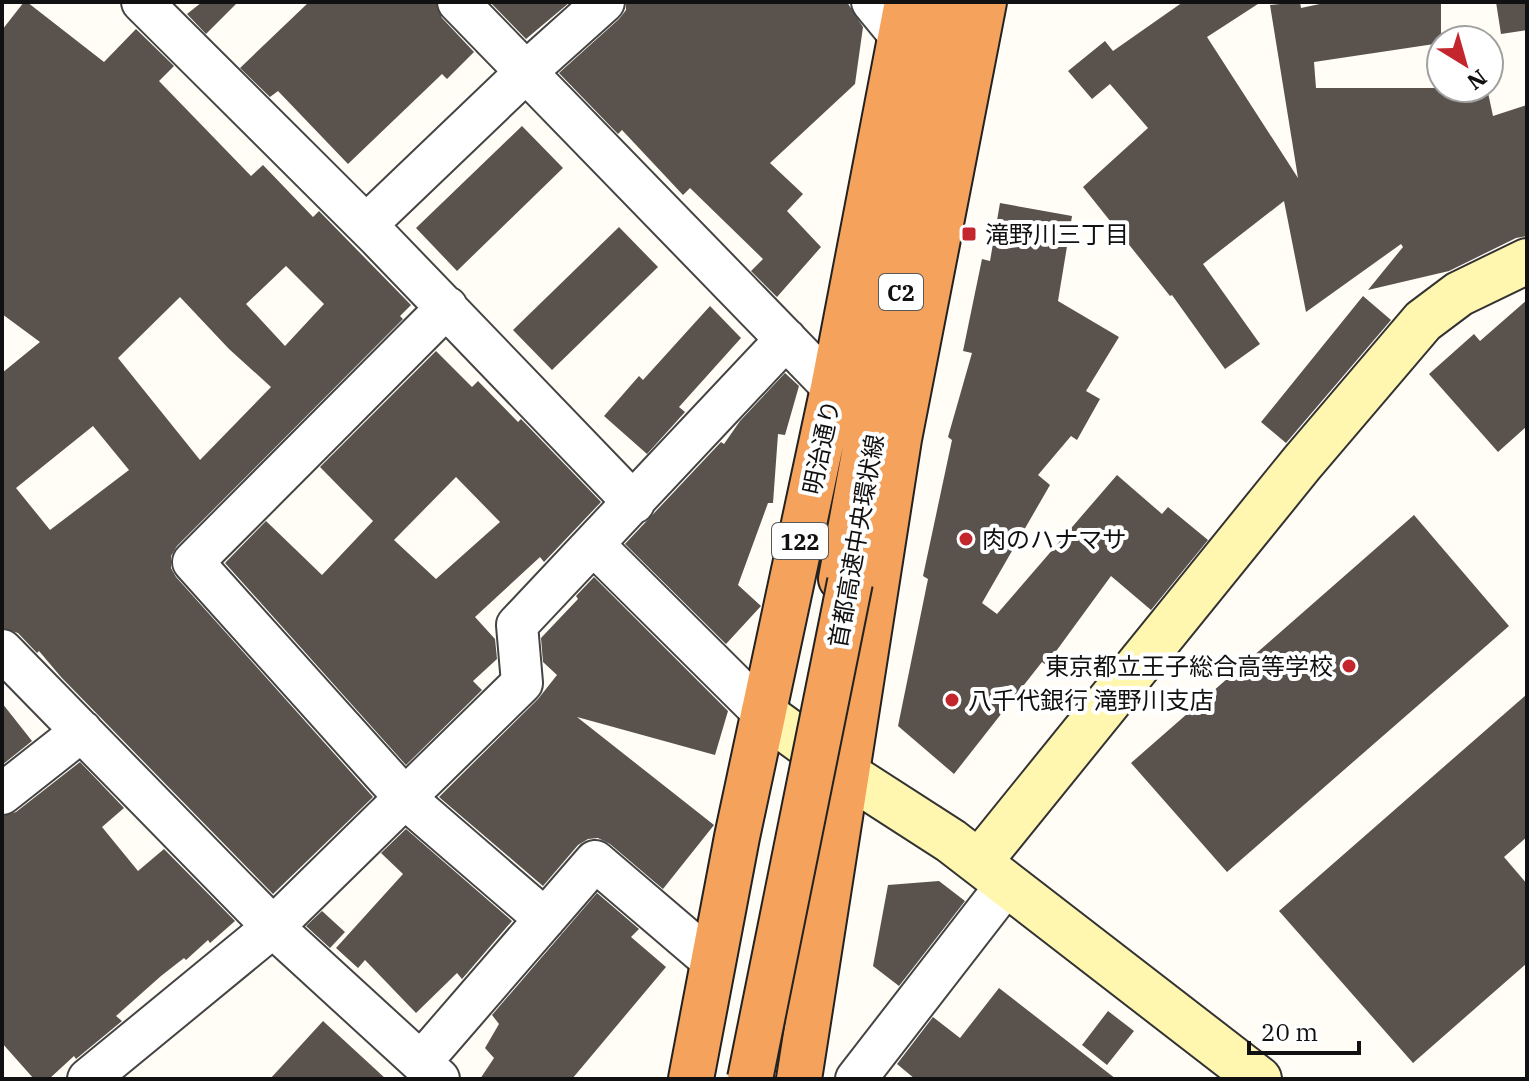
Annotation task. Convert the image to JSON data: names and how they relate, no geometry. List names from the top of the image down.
{
  "streets": {
    "highway": [
      "C2",
      "明治通り",
      "122",
      "首都高速中央環状線"
    ]
  },
  "places": {
    "transit": ["滝野川三丁目"],
    "other": ["肉のハナマサ", "東京都立王子総合高等学校", "八千代銀行 滝野川支店"]
  },
  "scale_bar": "20 m",
  "north": "bottom right"
}
